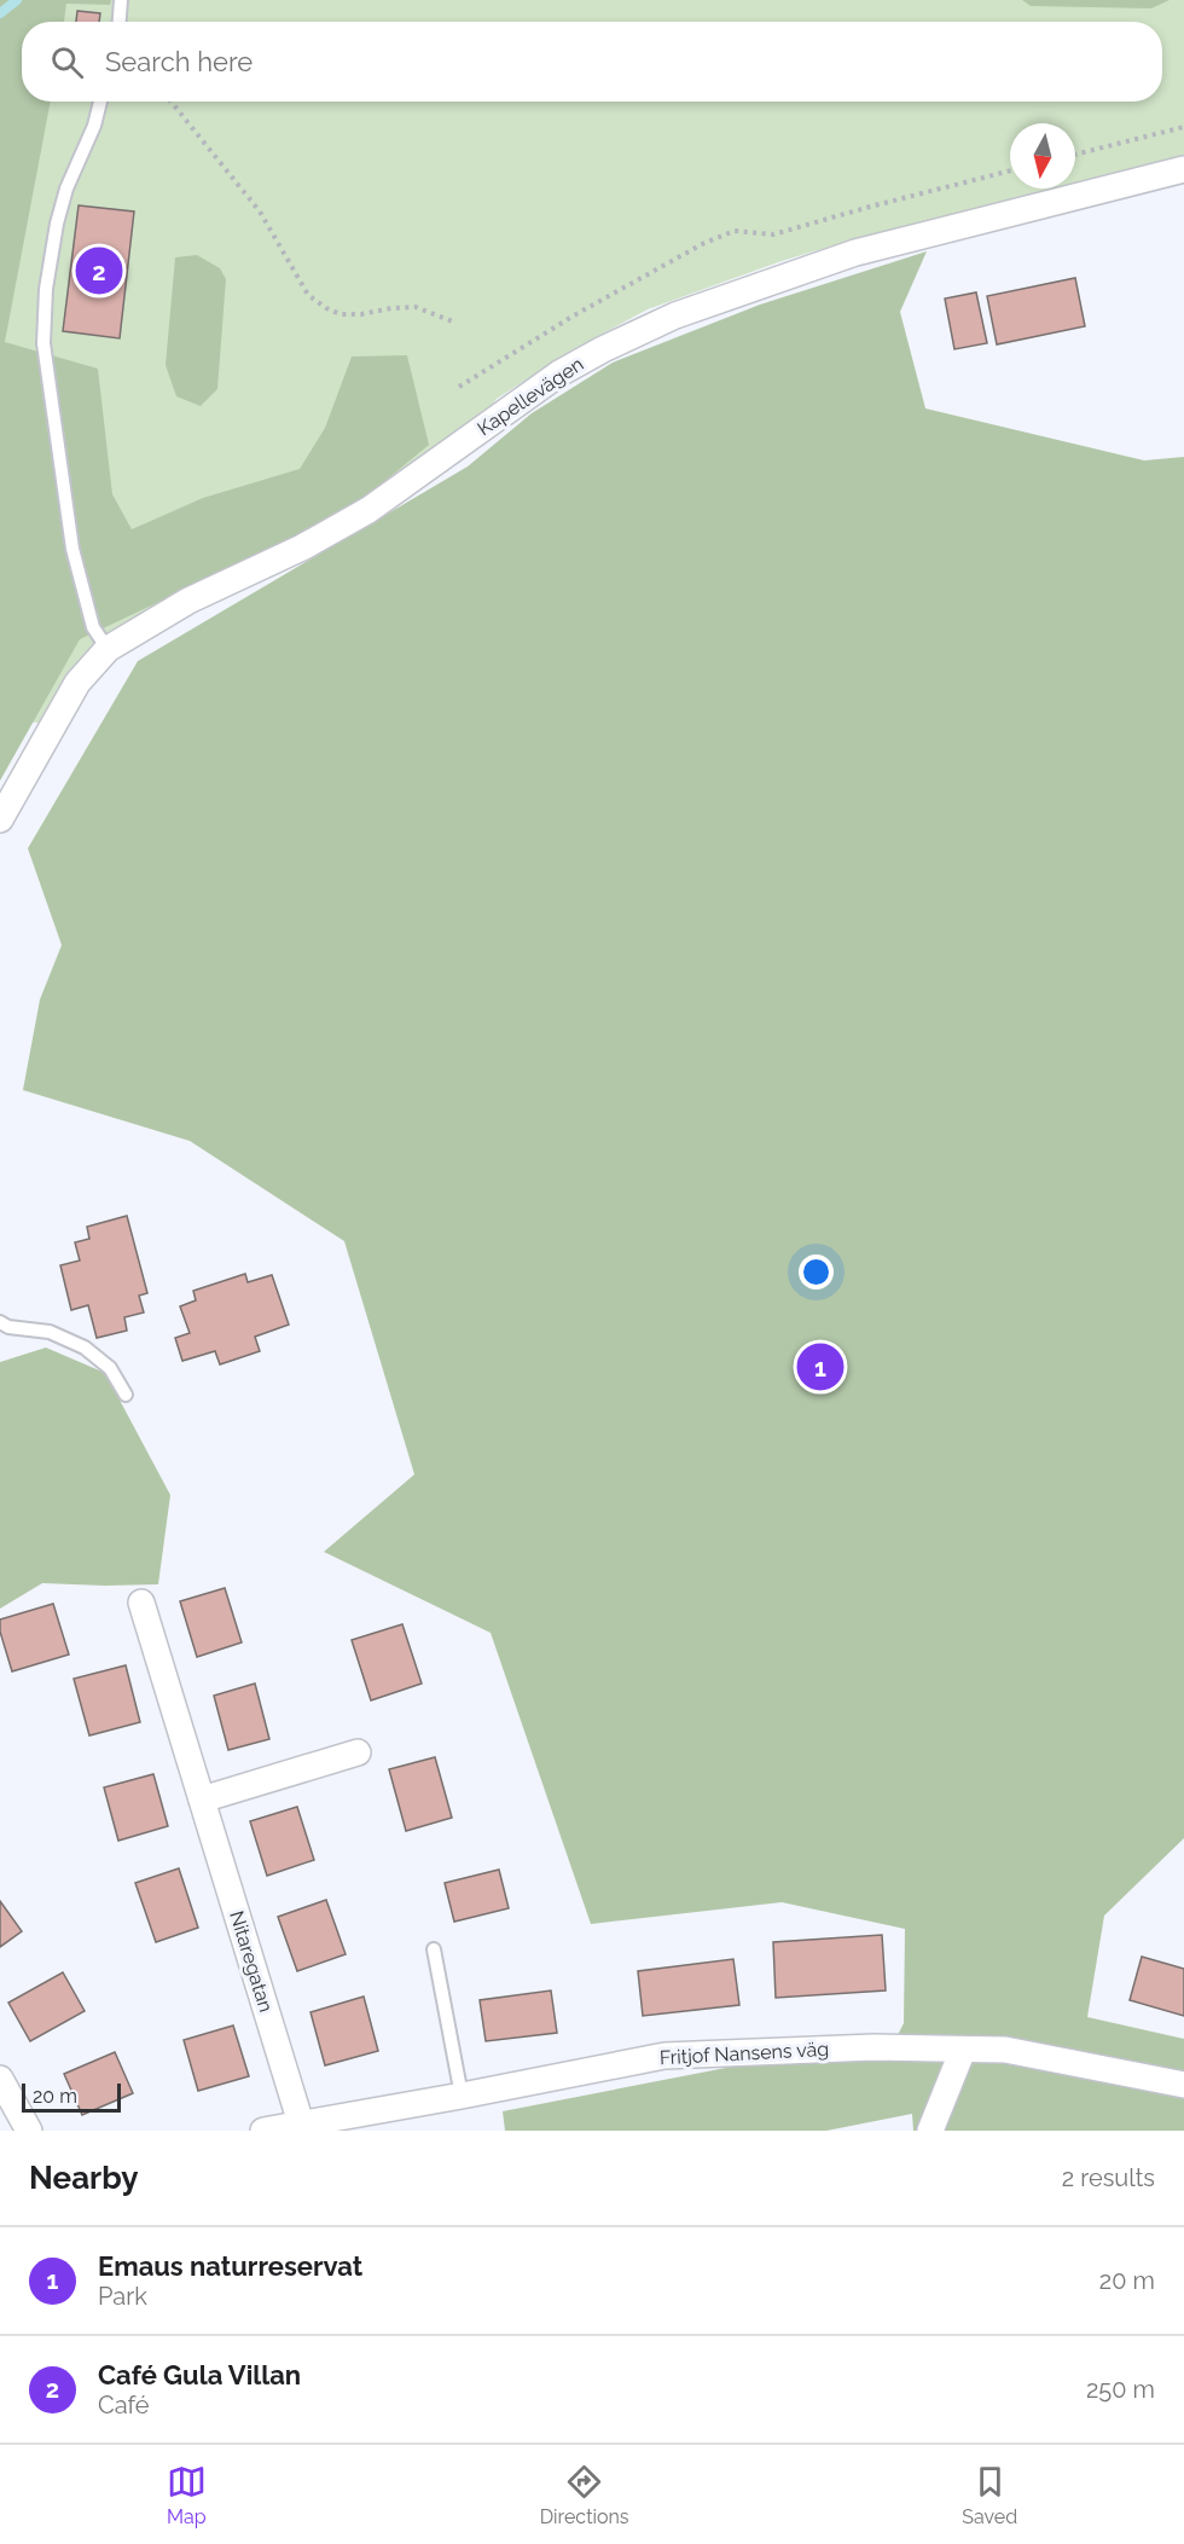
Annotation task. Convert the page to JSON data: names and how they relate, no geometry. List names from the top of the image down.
{
  "streets": {
    "street": ["Kapellevägen", "Nitaregatan", "Fritjof Nansens väg"]
  },
  "crossings": [
    ["Nitaregatan", "Fritjof Nansens väg"]
  ],
  "scale_bar": "20 m",
  "north": "bottom",
  "page": {
    "search": "Search here",
    "pins": ["2", "1"],
    "scale": "20 m",
    "heading": ["Nearby", "2 results"],
    "list": [
      {
        "mark": "1",
        "name": "Emaus naturreservat",
        "note": "Park",
        "value": "20 m"
      },
      {
        "mark": "2",
        "name": "Café Gula Villan",
        "note": "Café",
        "value": "250 m"
      }
    ],
    "nav": ["Map", "Directions", "Saved"]
  }
}
